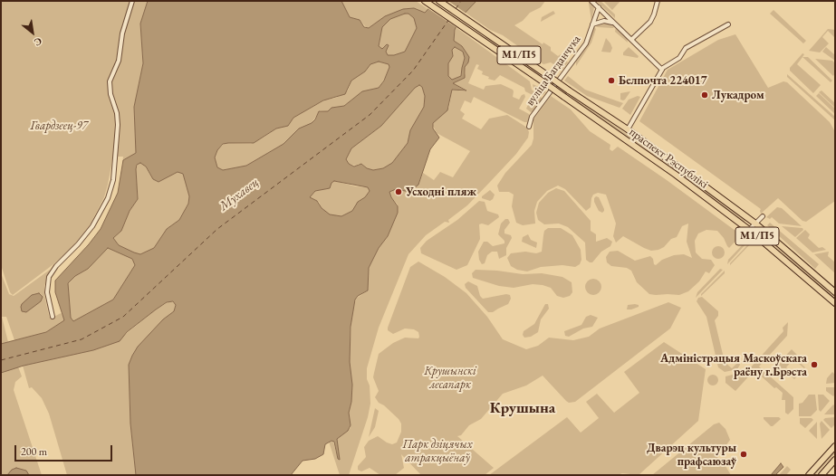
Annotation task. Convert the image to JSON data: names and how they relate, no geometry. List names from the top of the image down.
{
  "streets": {
    "highway": ["М1/П5", "праспект Рэспублікі"],
    "street": ["вуліца Багданчука"]
  },
  "districts": ["Крушына"],
  "water": ["Мухавец"],
  "parks": ["Гвардзеец-97", "Крушынскі лесапарк", "Парк дзіцячых атракцыёнаў"],
  "places": [
    "Белпочта 224017",
    "Лукадром",
    "Усходні пляж",
    "Адміністрацыя Маскоўскага раёну г.Брэста",
    "Дварэц культуры прафсаюзаў"
  ],
  "scale_bar": "200 m",
  "north": "bottom right"
}
